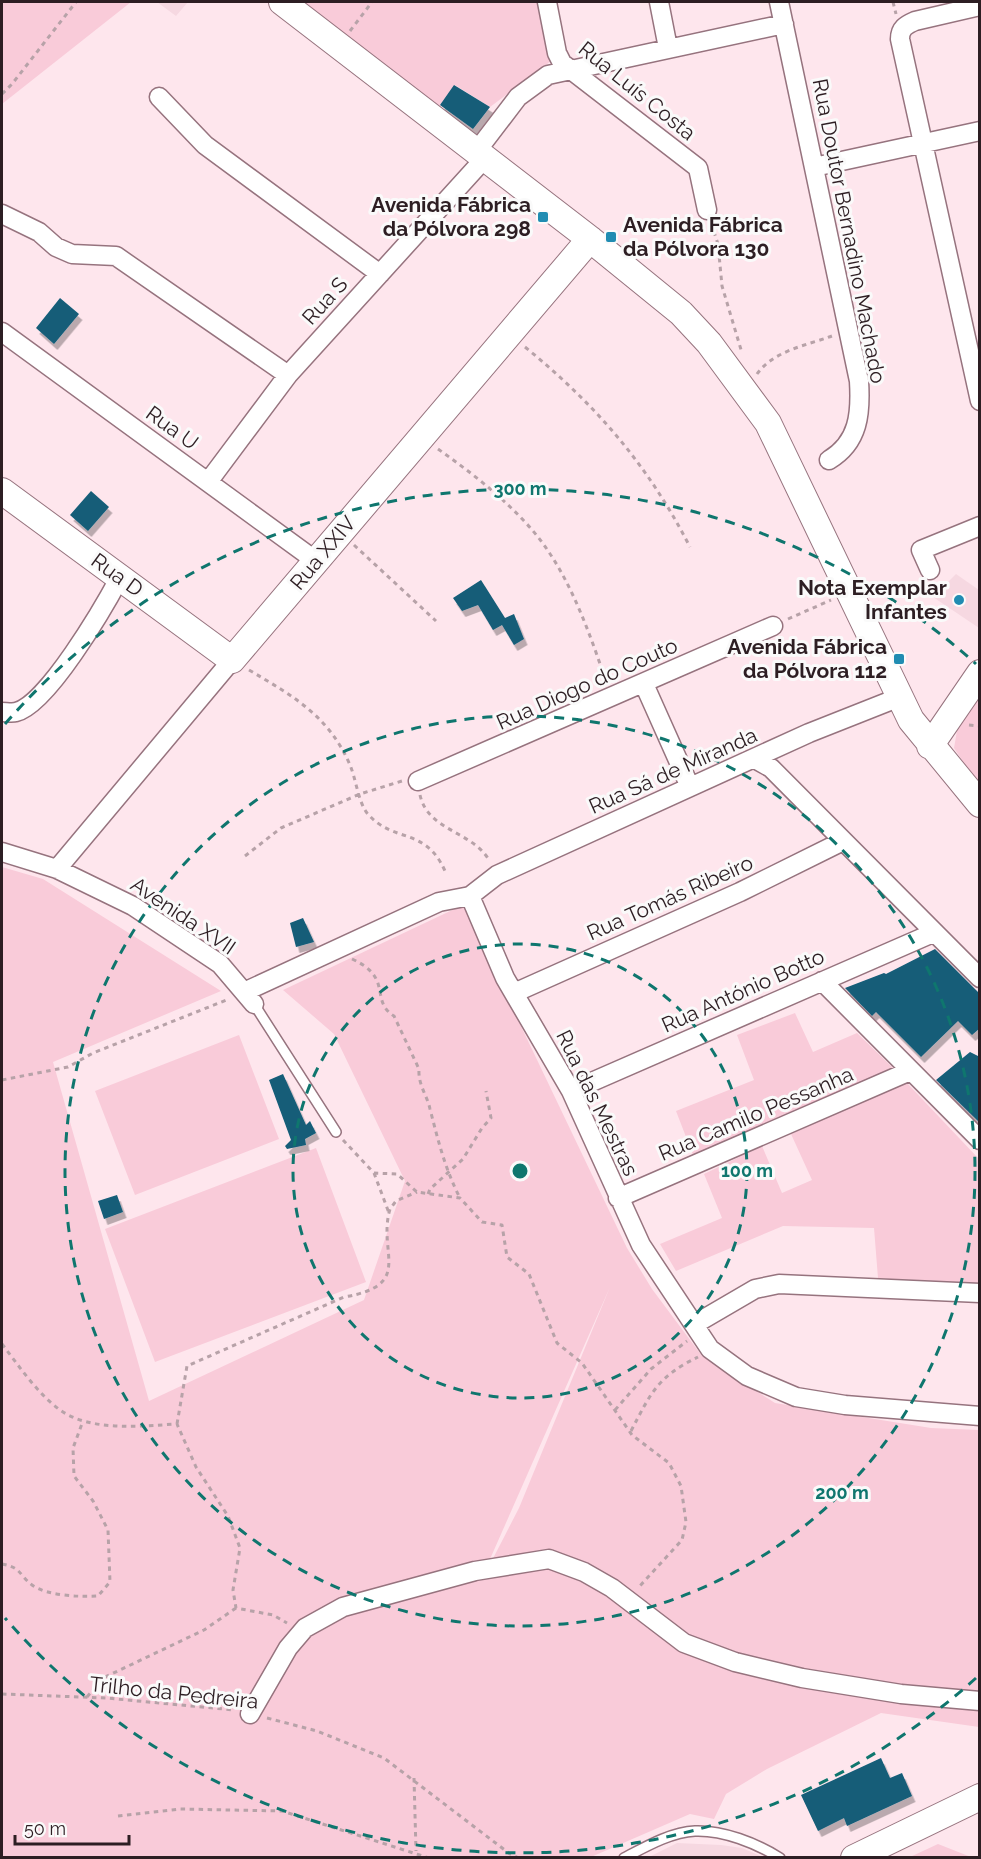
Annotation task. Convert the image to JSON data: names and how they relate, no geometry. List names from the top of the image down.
{
  "streets": {
    "street": [
      "Rua Luís Costa",
      "Rua Doutor Bernadino Machado",
      "Rua S",
      "Rua U",
      "Rua XXIV",
      "Rua D",
      "Rua Diogo do Couto",
      "Rua Sá de Miranda",
      "Rua Tomás Ribeiro",
      "Avenida XVII",
      "Rua António Botto",
      "Rua das Mestras",
      "Rua Camilo Pessanha"
    ],
    "path": ["Trilho da Pedreira"]
  },
  "crossings": [
    ["Rua Luís Costa", "Rua S"],
    ["Rua Doutor Bernadino Machado", "Rua S"],
    ["Rua S", "Rua U"],
    ["Rua U", "Rua XXIV"],
    ["Rua XXIV", "Rua D"],
    ["Rua XXIV", "Avenida XVII"],
    ["Rua Sá de Miranda", "Rua das Mestras"],
    ["Rua Tomás Ribeiro", "Rua das Mestras"],
    ["Rua António Botto", "Rua das Mestras"],
    ["Rua das Mestras", "Rua Camilo Pessanha"]
  ],
  "places": {
    "transit": ["Avenida Fábrica da Pólvora 298", "Avenida Fábrica da Pólvora 130", "Avenida Fábrica da Pólvora 112"],
    "other": ["Nota Exemplar Infantes"]
  },
  "scale_bar": "50 m",
  "rings": ["300 m", "100 m", "200 m"]
}
